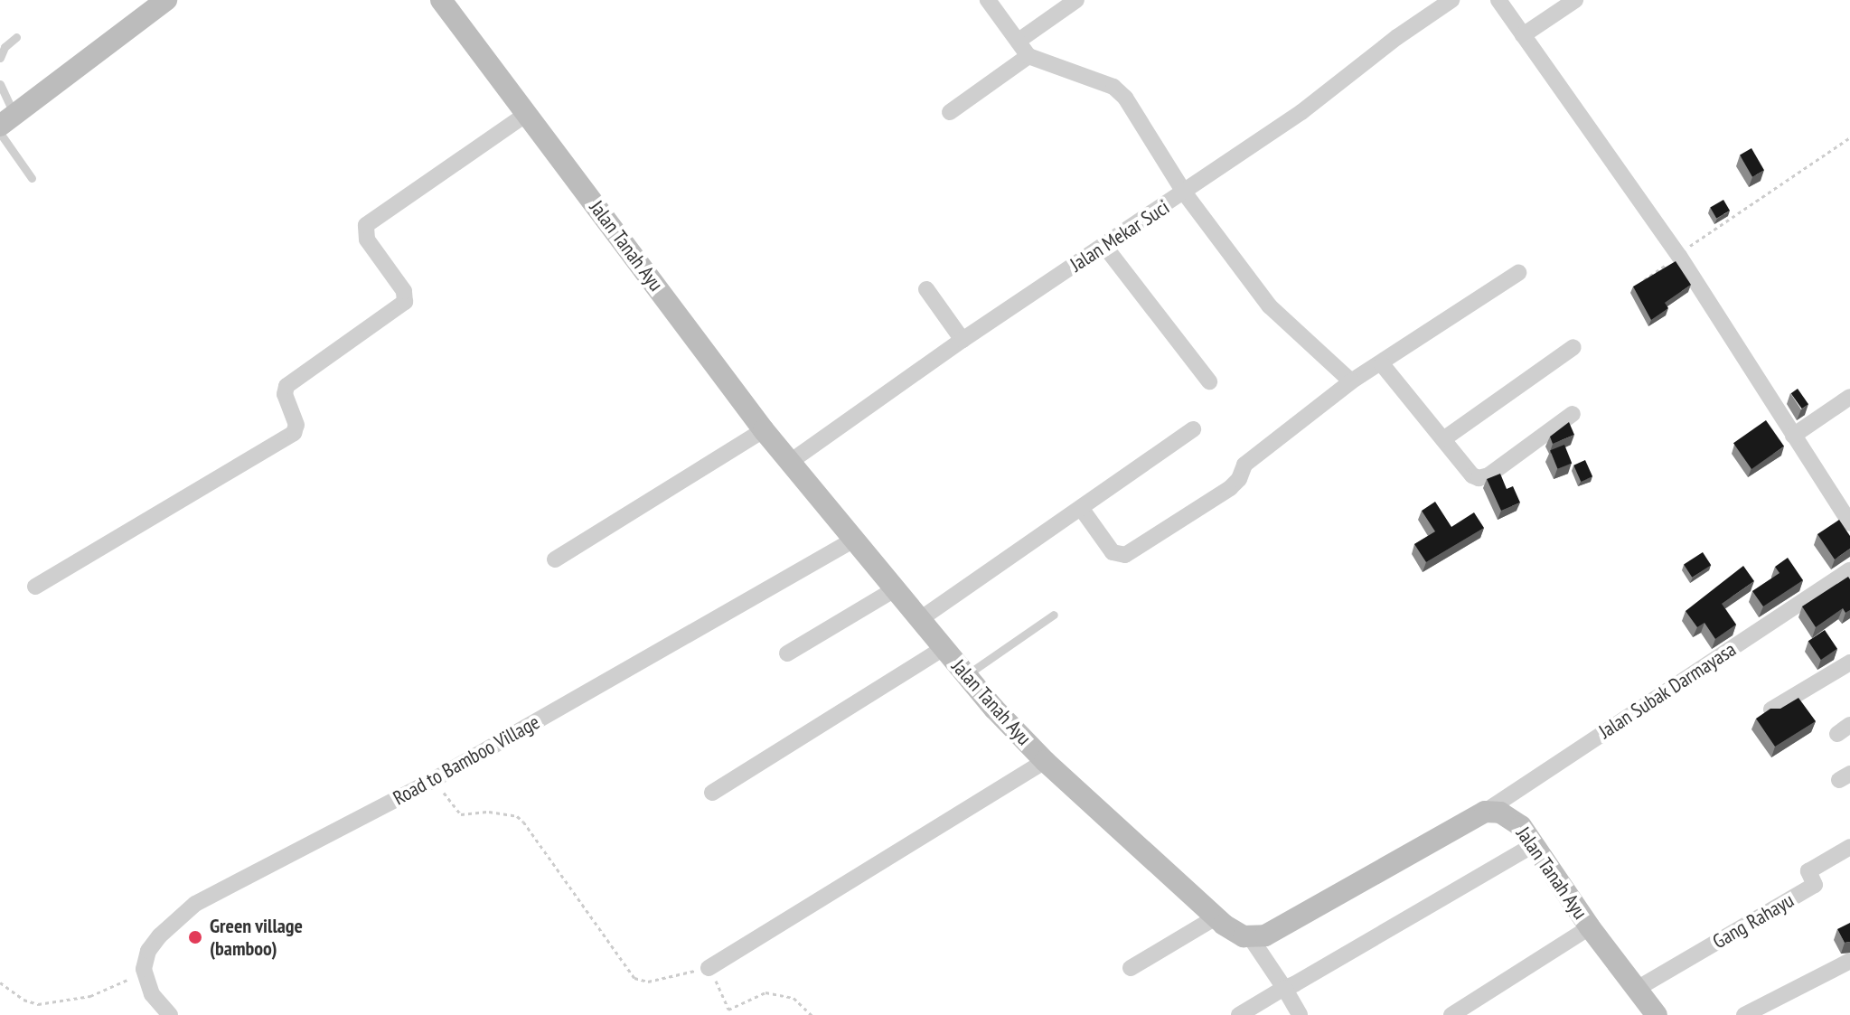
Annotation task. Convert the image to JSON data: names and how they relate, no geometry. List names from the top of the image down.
{
  "streets": {
    "street": [
      "Jalan Mekar Suci",
      "Jalan Tanah Ayu",
      "Jalan Subak Darmayasa",
      "Road to Bamboo Village",
      "Gang Rahayu"
    ]
  },
  "crossings": [
    ["Jalan Mekar Suci", "Jalan Tanah Ayu"],
    ["Jalan Tanah Ayu", "Jalan Subak Darmayasa"],
    ["Jalan Tanah Ayu", "Road to Bamboo Village"],
    ["Jalan Tanah Ayu", "Gang Rahayu"]
  ],
  "places": ["Green village (bamboo)"]
}
